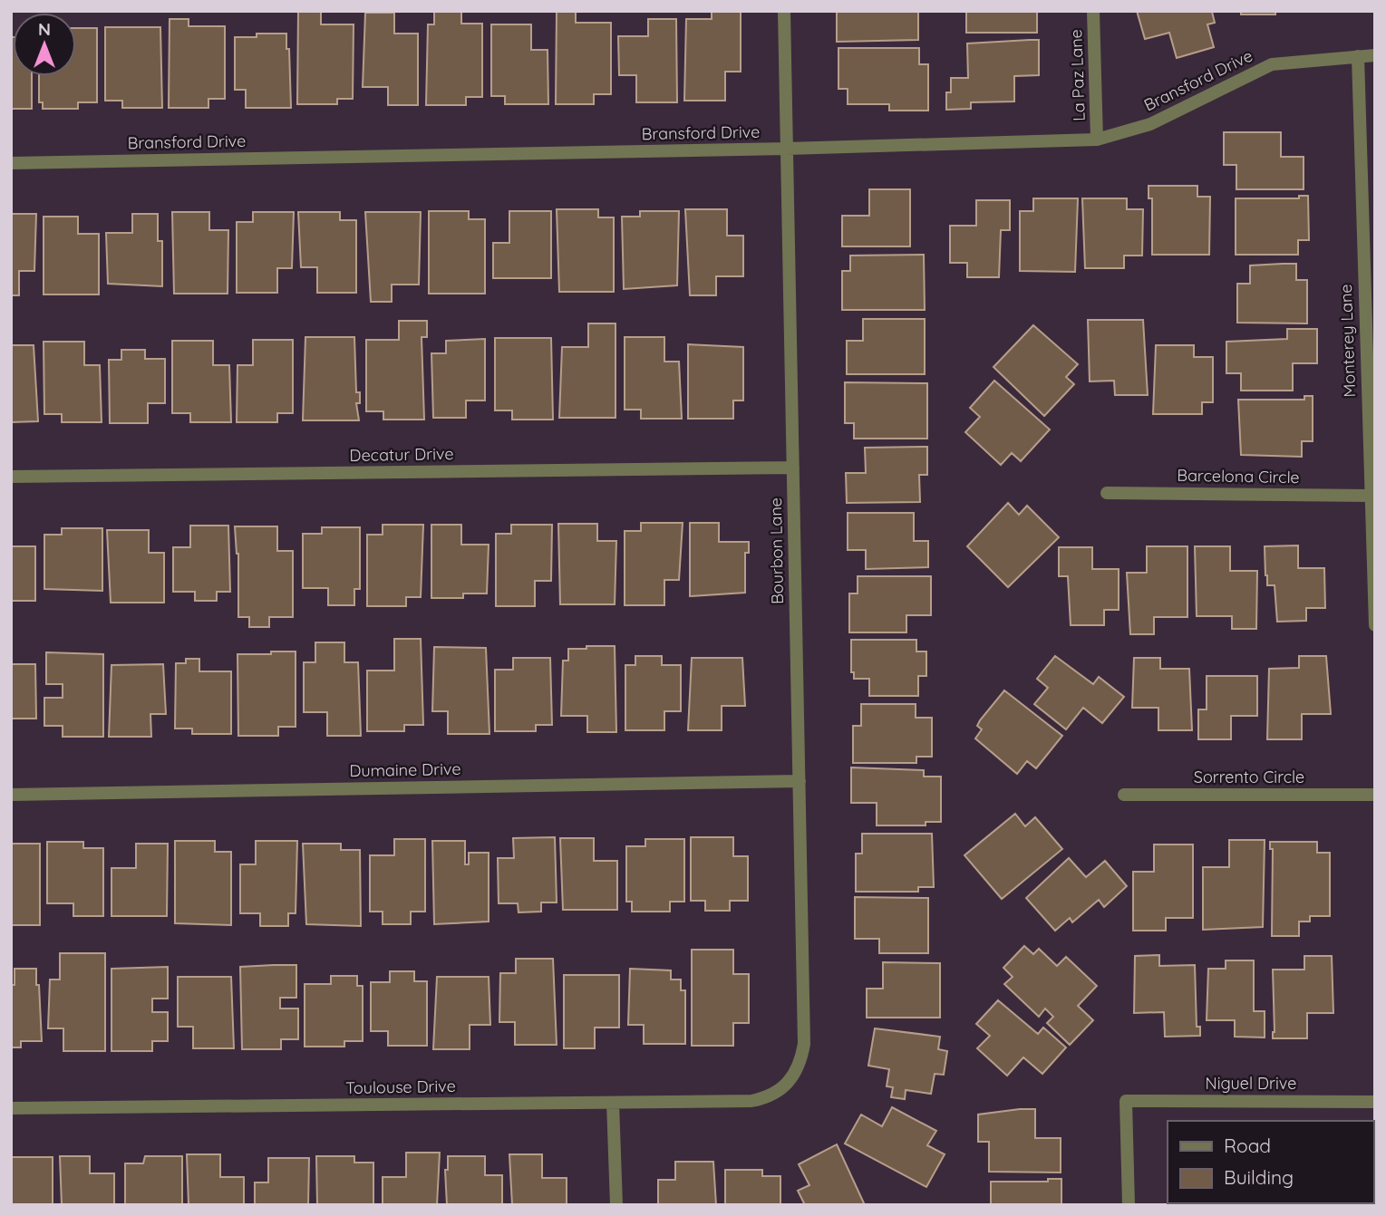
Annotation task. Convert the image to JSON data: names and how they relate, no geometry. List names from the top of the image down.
{
  "streets": {
    "street": [
      "La Paz Lane",
      "Bransford Drive",
      "Monterey Lane",
      "Decatur Drive",
      "Barcelona Circle",
      "Bourbon Lane",
      "Dumaine Drive",
      "Sorrento Circle",
      "Niguel Drive",
      "Toulouse Drive"
    ]
  },
  "crossings": [
    ["La Paz Lane", "Bransford Drive"],
    ["Bransford Drive", "Monterey Lane"],
    ["Bransford Drive", "Bourbon Lane"],
    ["Monterey Lane", "Barcelona Circle"],
    ["Decatur Drive", "Bourbon Lane"],
    ["Bourbon Lane", "Dumaine Drive"],
    ["Bourbon Lane", "Toulouse Drive"]
  ],
  "legend": ["Road", "Building"],
  "north": "top"
}
